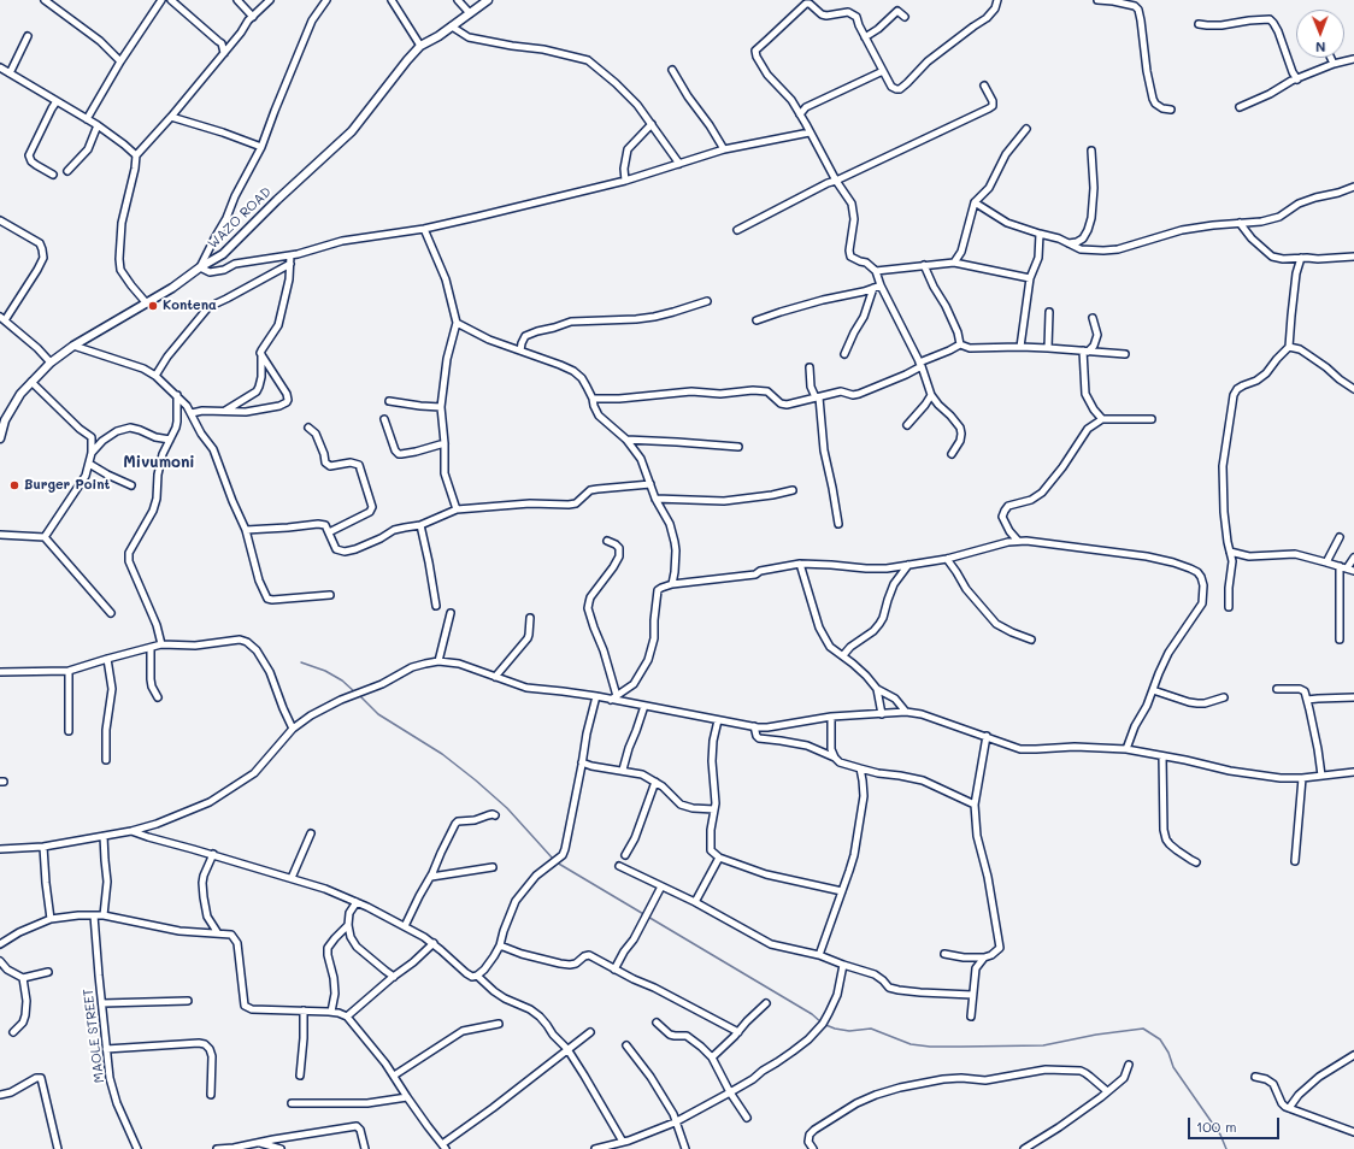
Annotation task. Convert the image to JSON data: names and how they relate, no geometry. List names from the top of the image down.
{
  "streets": {
    "main road": ["WAZO ROAD"],
    "street": ["MAOLE STREET"]
  },
  "districts": ["Mivumoni"],
  "places": ["Kontena", "Burger Point"],
  "scale_bar": "100 m",
  "north": "bottom"
}
